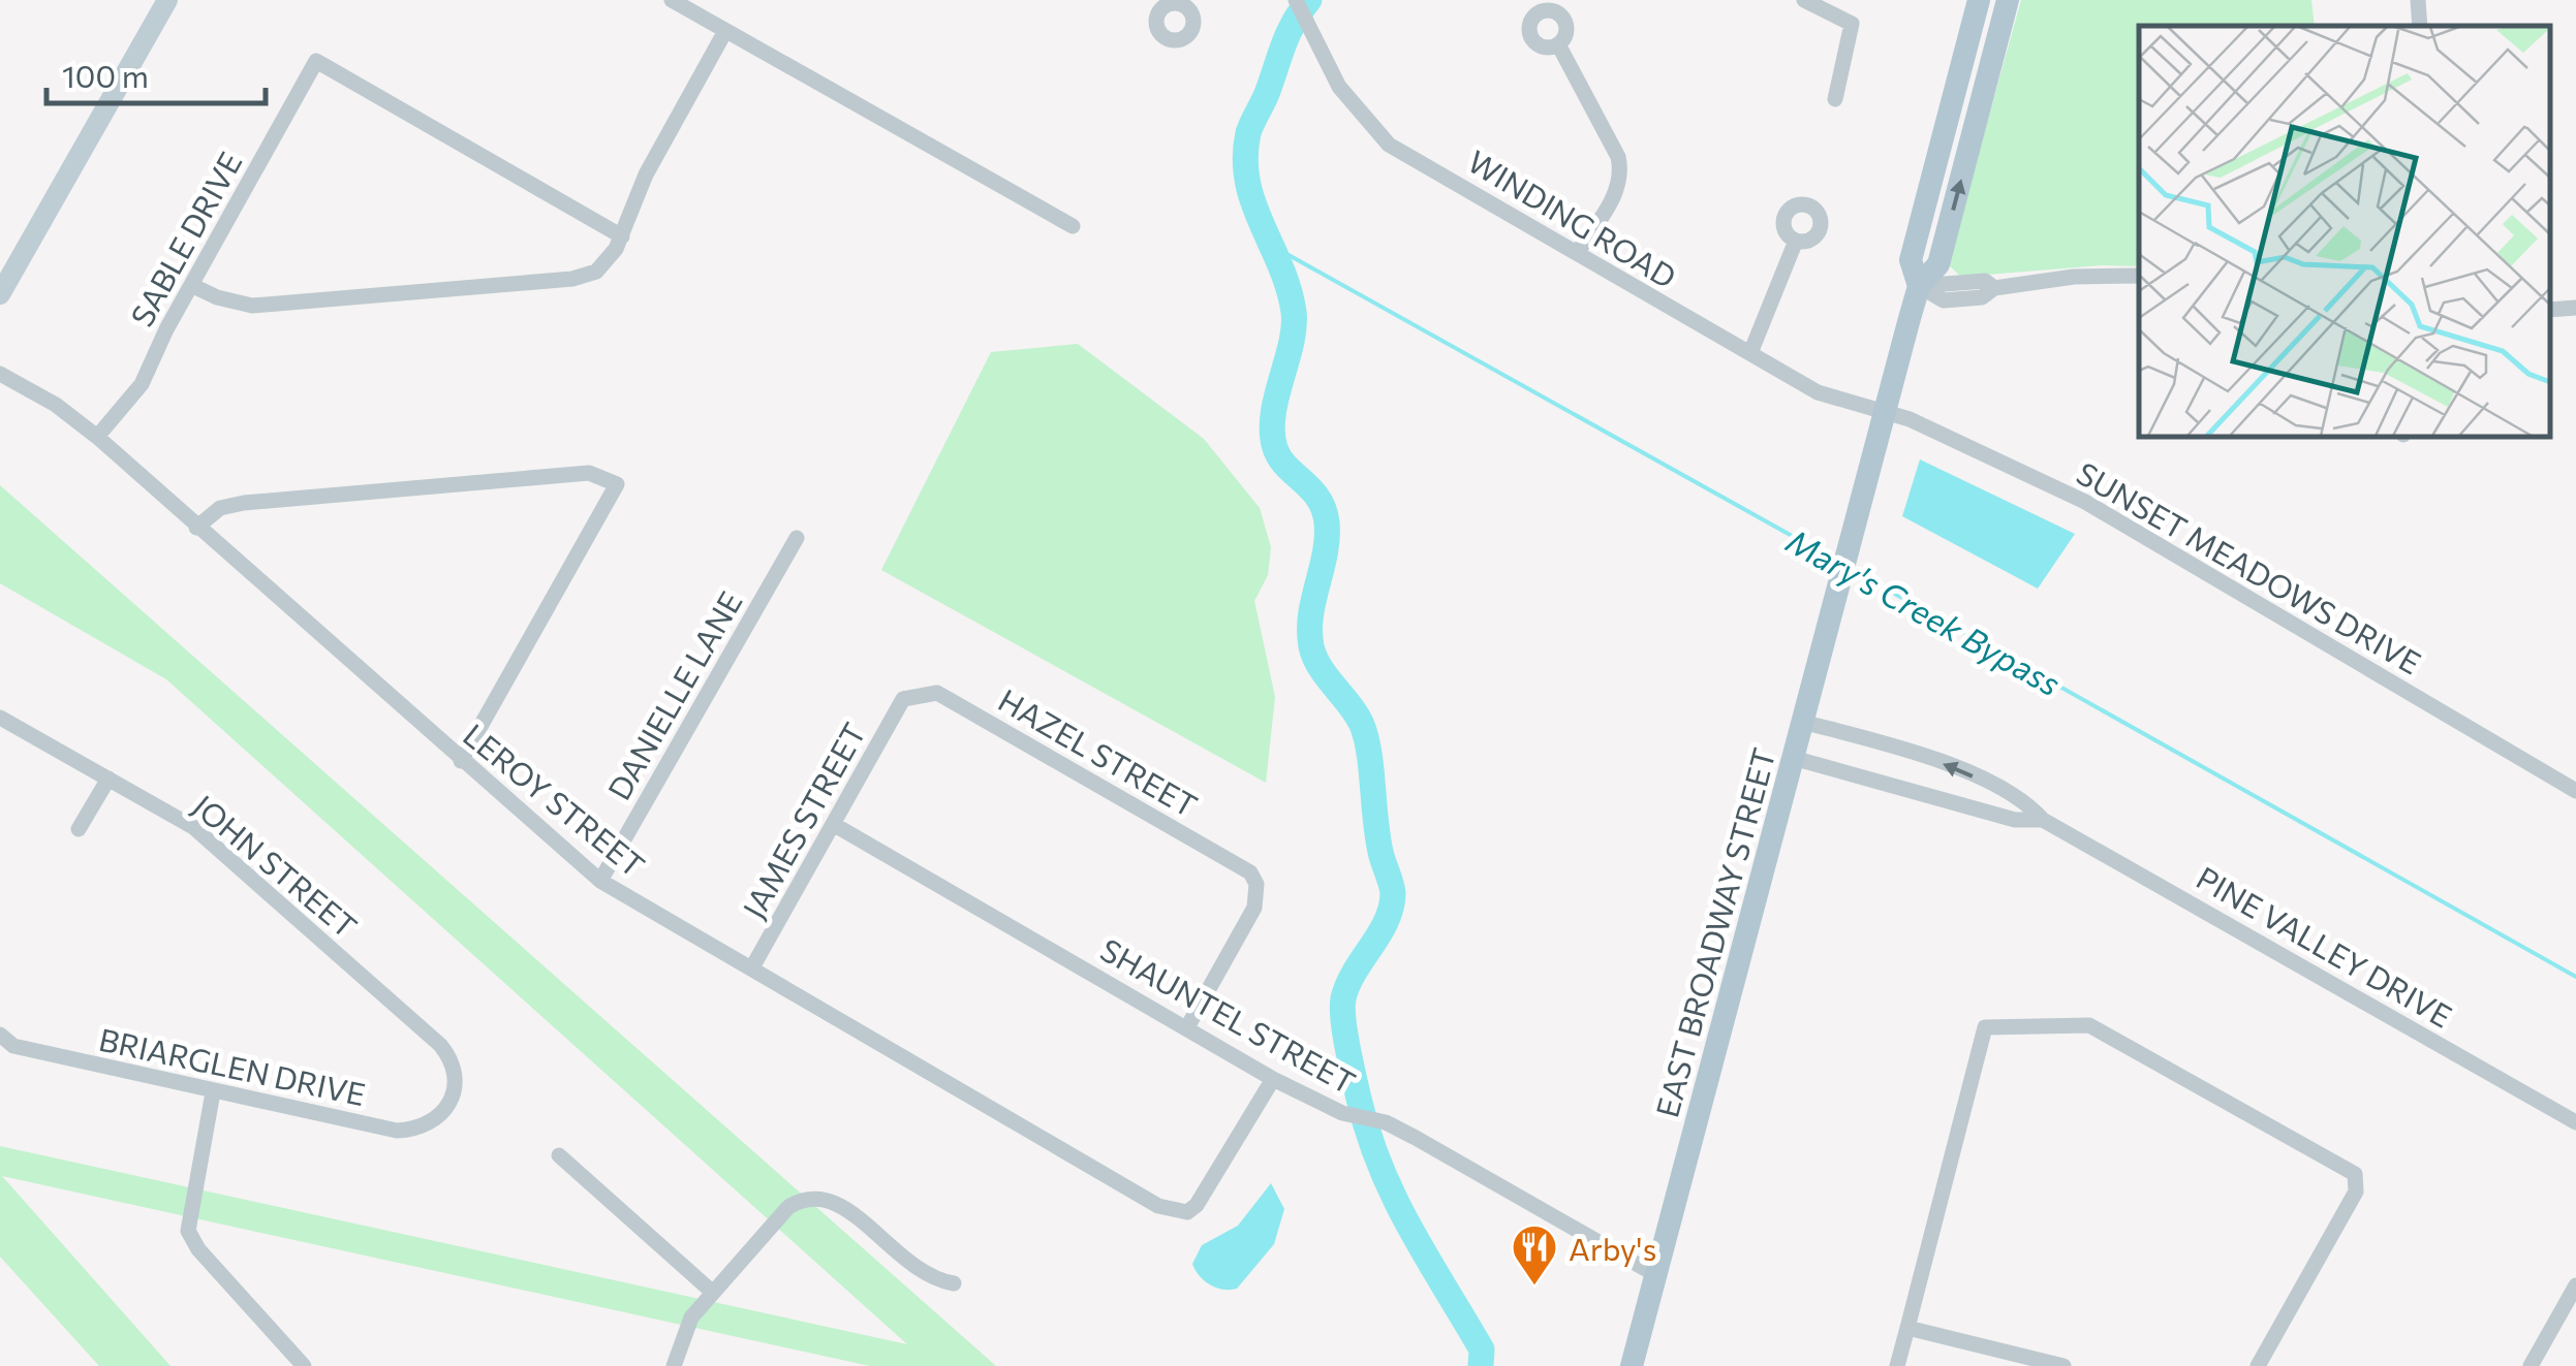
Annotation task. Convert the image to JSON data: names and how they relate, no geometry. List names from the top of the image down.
{
  "streets": {
    "main road": ["EAST BROADWAY STREET"],
    "street": [
      "WINDING ROAD",
      "SABLE DRIVE",
      "SUNSET MEADOWS DRIVE",
      "DANIELLE LANE",
      "HAZEL STREET",
      "LEROY STREET",
      "JAMES STREET",
      "JOHN STREET",
      "PINE VALLEY DRIVE",
      "SHAUNTEL STREET",
      "BRIARGLEN DRIVE"
    ]
  },
  "crossings": [
    ["WINDING ROAD", "SUNSET MEADOWS DRIVE"],
    ["WINDING ROAD", "EAST BROADWAY STREET"],
    ["SABLE DRIVE", "LEROY STREET"],
    ["SUNSET MEADOWS DRIVE", "EAST BROADWAY STREET"],
    ["DANIELLE LANE", "LEROY STREET"],
    ["HAZEL STREET", "JAMES STREET"],
    ["HAZEL STREET", "SHAUNTEL STREET"],
    ["LEROY STREET", "JAMES STREET"],
    ["LEROY STREET", "SHAUNTEL STREET"],
    ["JAMES STREET", "SHAUNTEL STREET"],
    ["JOHN STREET", "BRIARGLEN DRIVE"],
    ["EAST BROADWAY STREET", "PINE VALLEY DRIVE"],
    ["EAST BROADWAY STREET", "SHAUNTEL STREET"]
  ],
  "water": ["Mary's Creek Bypass"],
  "places": {
    "restaurant": ["Arby's"]
  },
  "scale_bar": "100 m"
}
